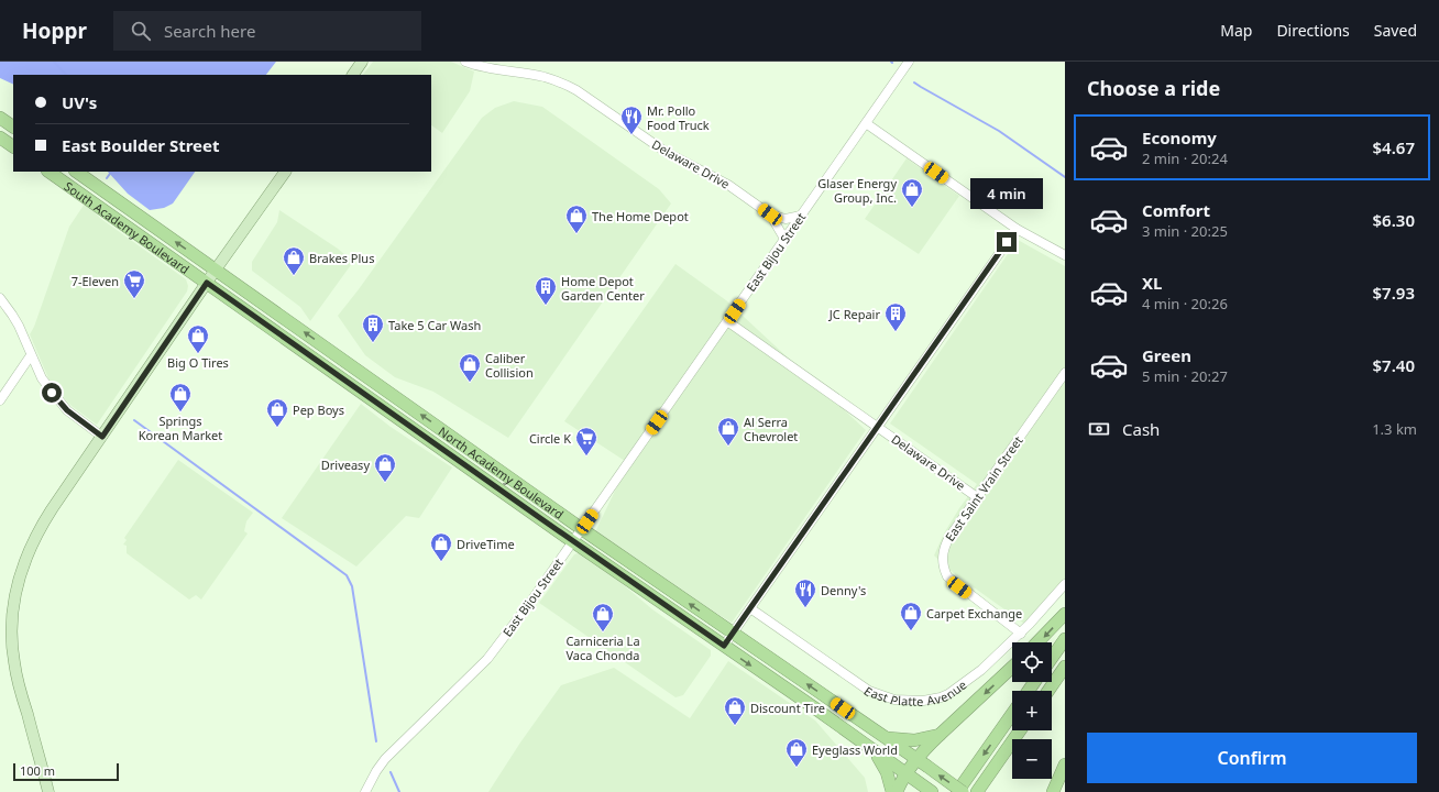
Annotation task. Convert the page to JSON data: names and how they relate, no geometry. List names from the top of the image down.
{
  "streets": {
    "highway": ["South Academy Boulevard", "North Academy Boulevard"],
    "street": [
      "Delaware Drive",
      "East Bijou Street",
      "East Saint Vrain Street",
      "East Platte Avenue"
    ]
  },
  "crossings": [
    ["Delaware Drive", "East Bijou Street"],
    ["Delaware Drive", "East Saint Vrain Street"],
    ["South Academy Boulevard", "North Academy Boulevard"],
    ["East Bijou Street", "North Academy Boulevard"],
    ["East Saint Vrain Street", "East Platte Avenue"]
  ],
  "places": {
    "restaurant": ["Mr. Pollo Food Truck", "Denny's"],
    "shop": [
      "Glaser Energy Group, Inc.",
      "The Home Depot",
      "Brakes Plus",
      "Big O Tires",
      "Caliber Collision",
      "Springs Korean Market",
      "Pep Boys",
      "Al Serra Chevrolet",
      "Driveasy",
      "DriveTime",
      "Carpet Exchange",
      "Carniceria La Vaca Chonda",
      "Discount Tire",
      "Eyeglass World"
    ],
    "supermarket": ["7-Eleven", "Circle K"],
    "building": ["Home Depot Garden Center", "JC Repair", "Take 5 Car Wash"]
  },
  "scale_bar": "100 m",
  "page": {
    "header": "Hoppr",
    "search": "Search here",
    "nav": ["Map", "Directions", "Saved"],
    "heading": "Choose a ride",
    "banner": ["UV's", "East Boulder Street"],
    "list": [
      {
        "name": "Economy",
        "note": "2 min · 20:24",
        "value": "$4.67"
      },
      {
        "name": "Comfort",
        "note": "3 min · 20:25",
        "value": "$6.30"
      },
      {
        "name": "XL",
        "note": "4 min · 20:26",
        "value": "$7.93"
      },
      {
        "name": "Green",
        "note": "5 min · 20:27",
        "value": "$7.40"
      }
    ],
    "bubble": "4 min",
    "pay": ["Cash", "1.3 km"],
    "map_buttons": ["+", "−"],
    "buttons": "Confirm",
    "scale": "100 m"
  }
}
